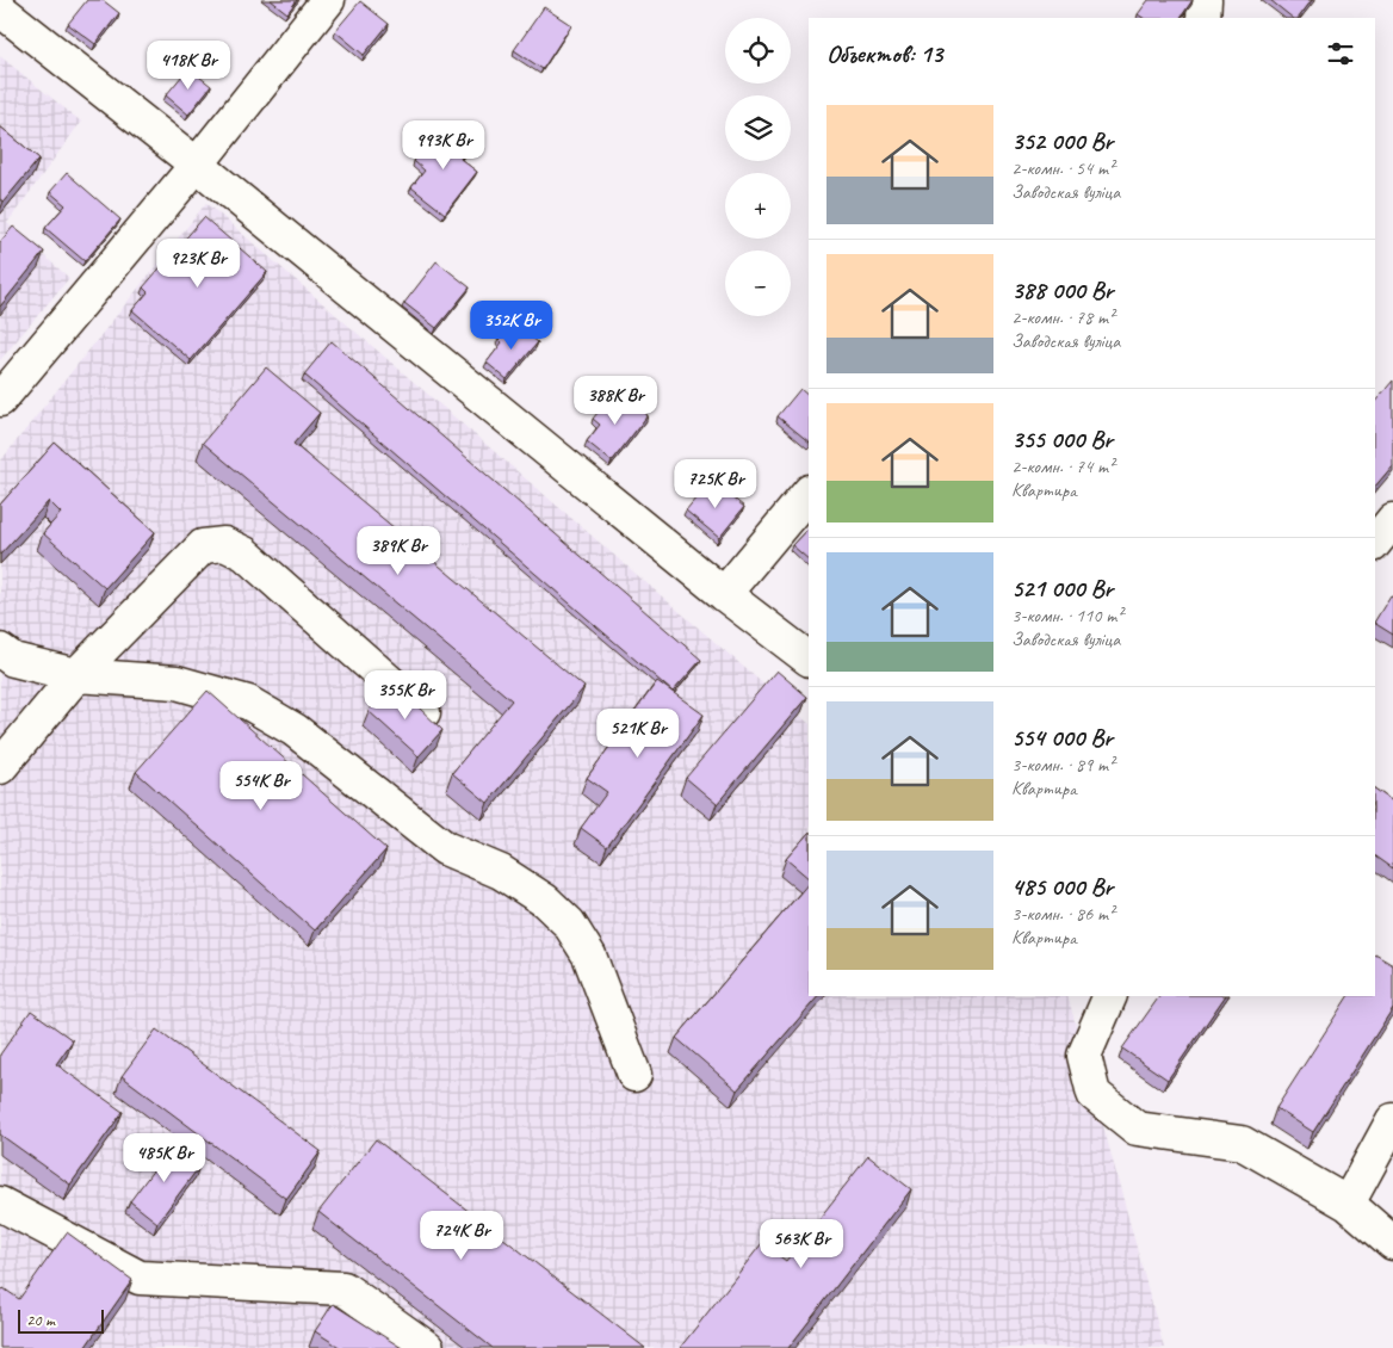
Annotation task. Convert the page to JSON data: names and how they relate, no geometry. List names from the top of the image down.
{
  "scale_bar": "20 m",
  "page": {
    "map_buttons": ["+", "−"],
    "heading": "Объектов: 13",
    "price": [
      "418K Br",
      "993K Br",
      "923K Br",
      "352K Br",
      "388K Br",
      "725K Br",
      "389K Br",
      "355K Br",
      "521K Br",
      "554K Br",
      "485K Br",
      "724K Br",
      "563K Br"
    ],
    "list": [
      {
        "name": "352 000 Br",
        "note": "2-комн. · 54 m² · Заводская вуліца"
      },
      {
        "name": "388 000 Br",
        "note": "2-комн. · 78 m² · Заводская вуліца"
      },
      {
        "name": "355 000 Br",
        "note": "2-комн. · 74 m² · Квартира"
      },
      {
        "name": "521 000 Br",
        "note": "3-комн. · 110 m² · Заводская вуліца"
      },
      {
        "name": "554 000 Br",
        "note": "3-комн. · 89 m² · Квартира"
      },
      {
        "name": "485 000 Br",
        "note": "3-комн. · 86 m² · Квартира"
      }
    ],
    "scale": "20 m"
  }
}
